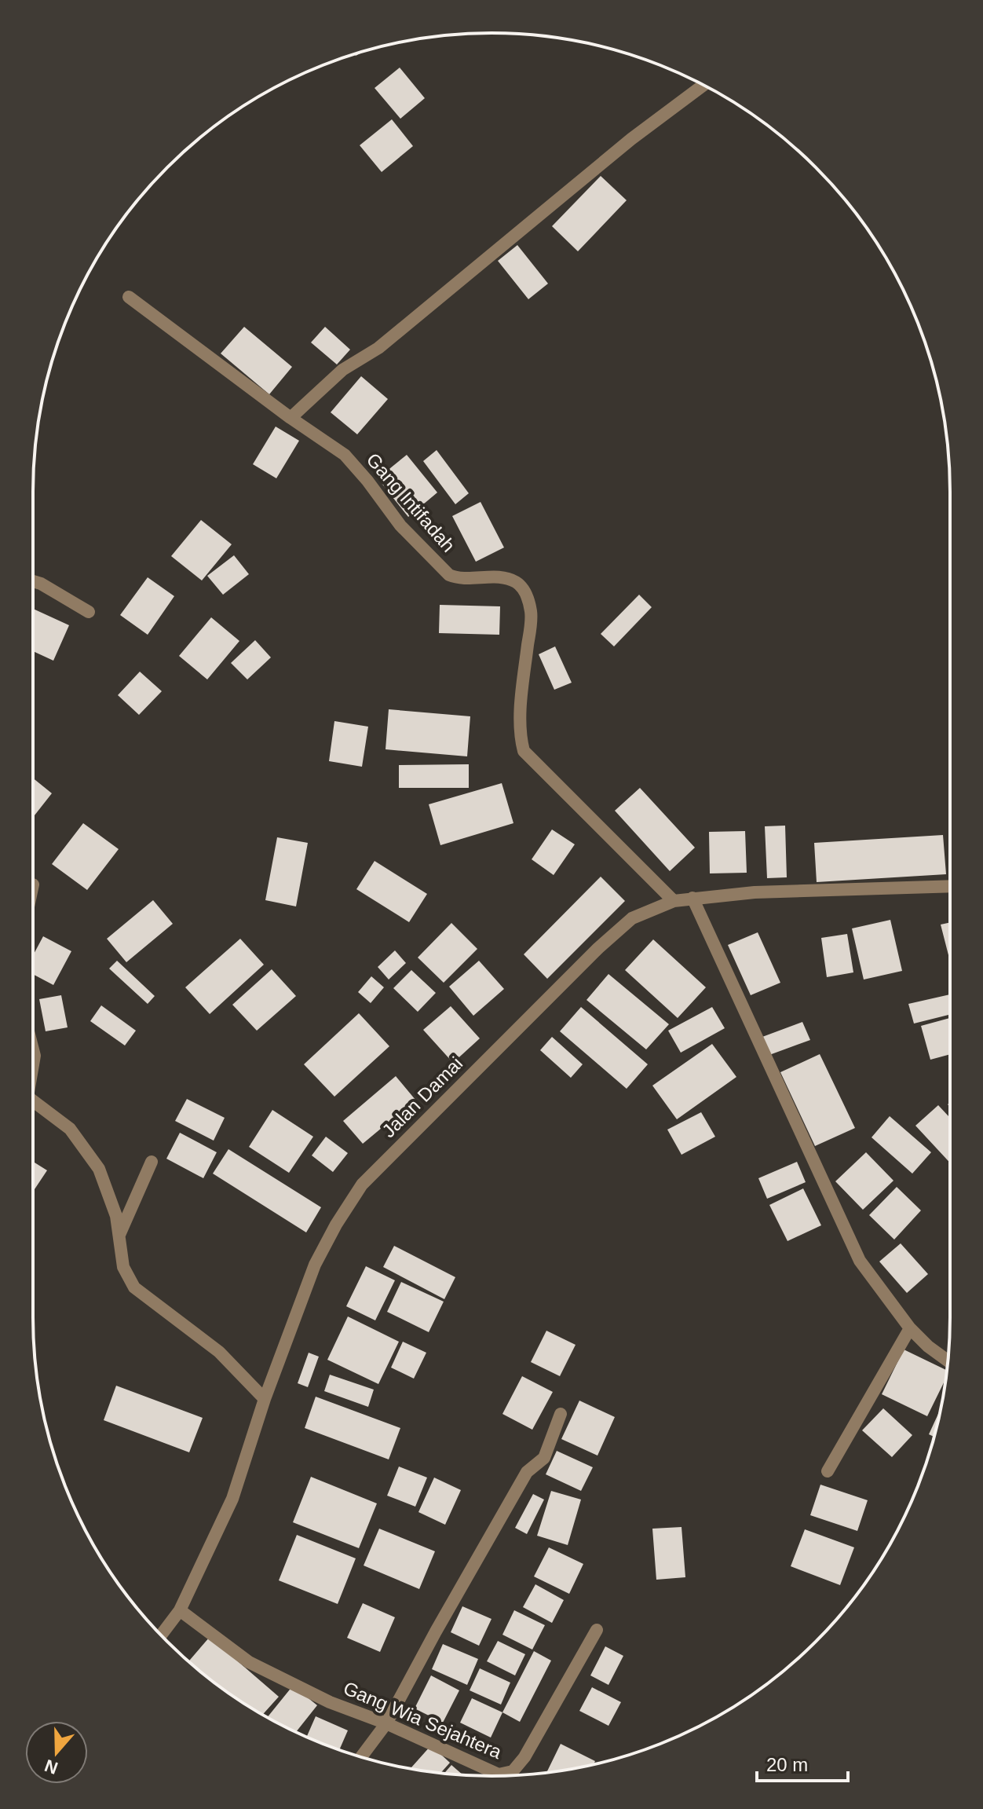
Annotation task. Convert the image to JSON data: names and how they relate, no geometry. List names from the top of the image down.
{
  "streets": {
    "street": ["Gang Intifadah", "Jalan Damai", "Gang Wia Sejahtera"]
  },
  "crossings": [
    ["Gang Intifadah", "Jalan Damai"],
    ["Jalan Damai", "Gang Wia Sejahtera"]
  ],
  "scale_bar": "20 m",
  "north": "bottom"
}
